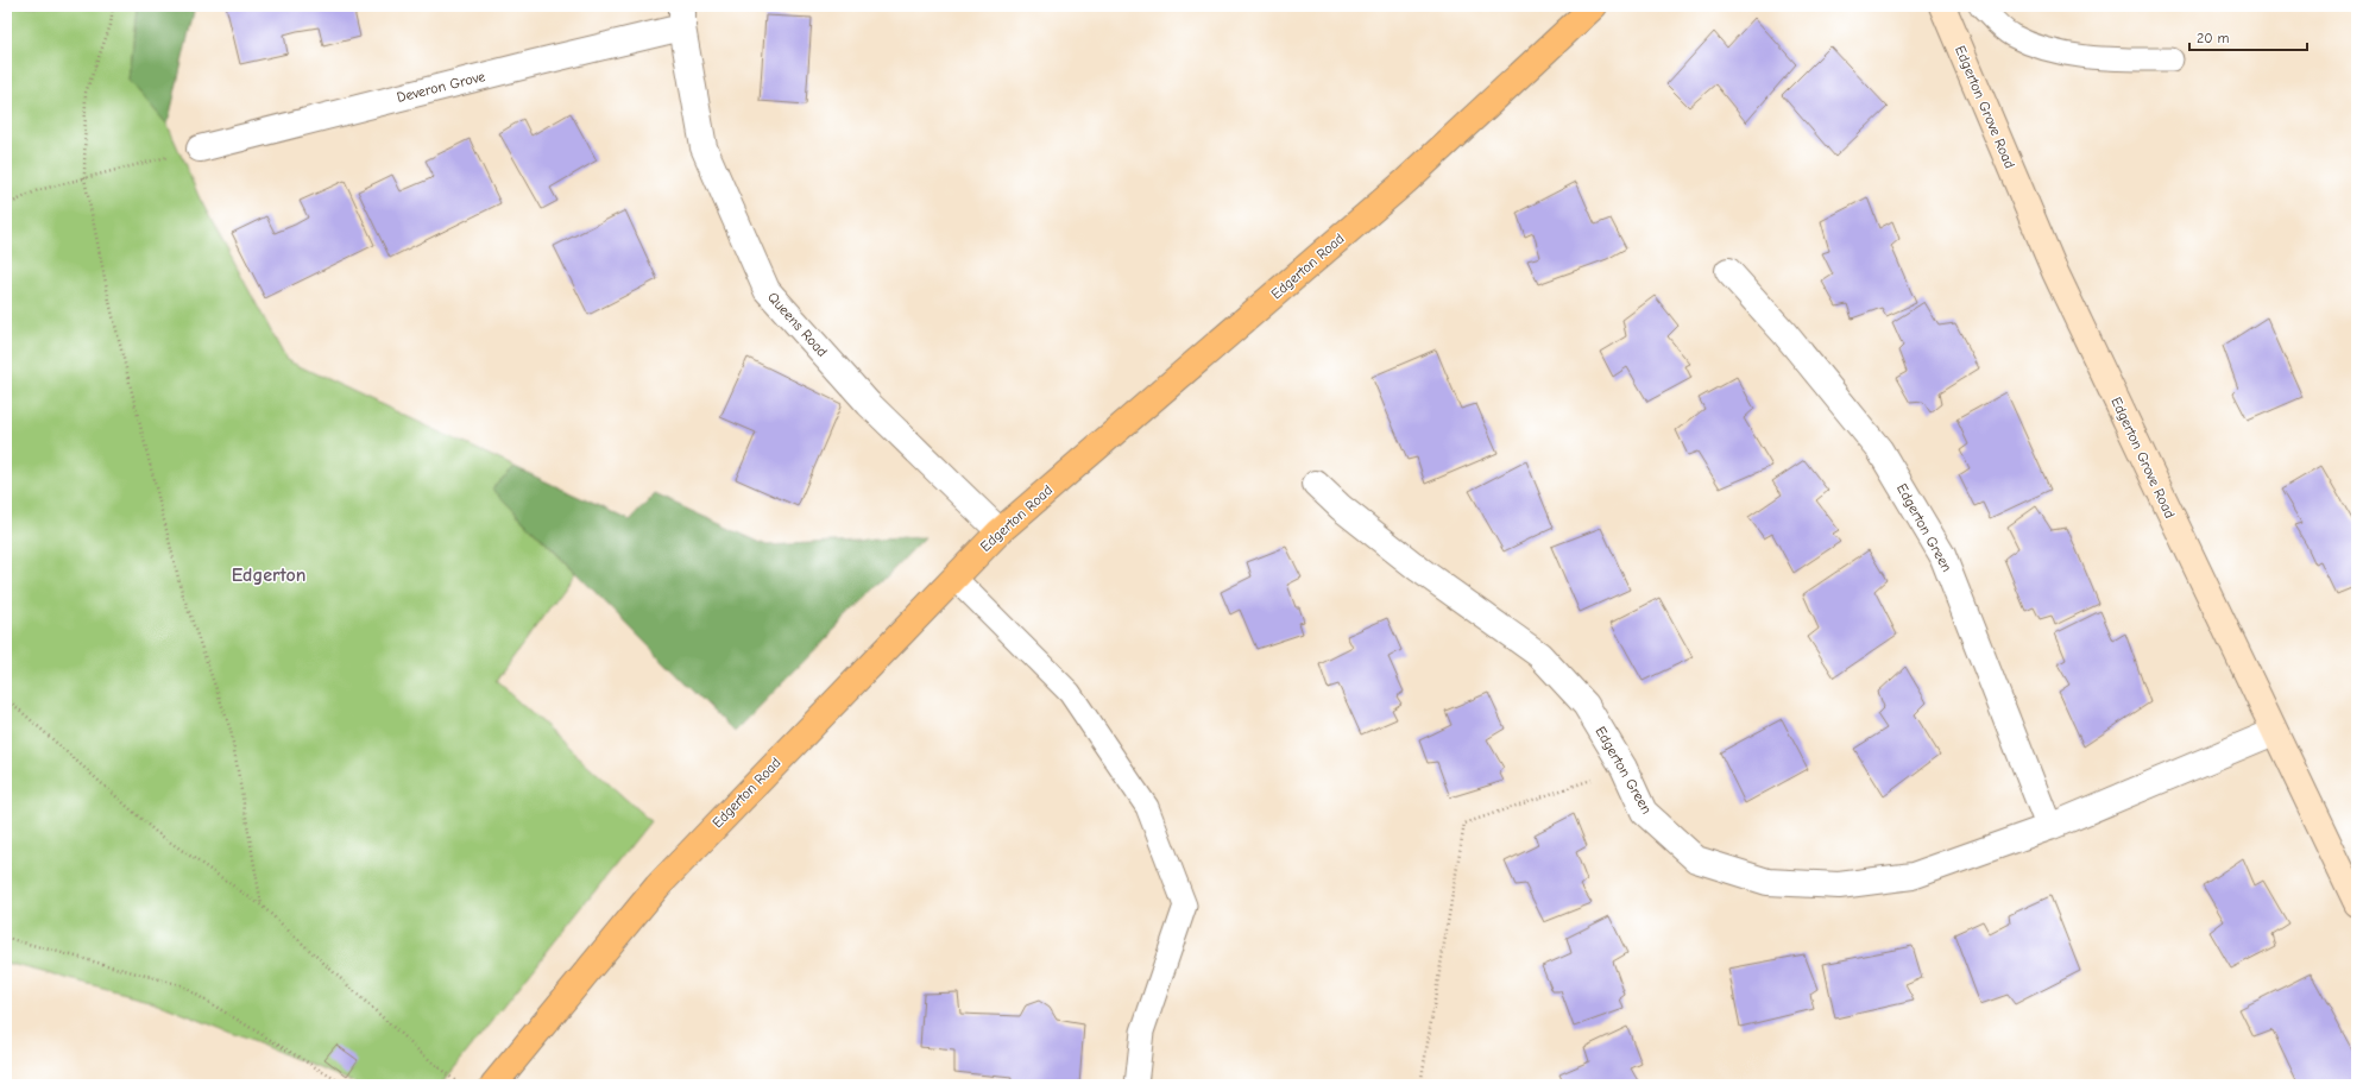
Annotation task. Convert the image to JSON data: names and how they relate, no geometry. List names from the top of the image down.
{
  "streets": {
    "highway": ["Edgerton Road"],
    "street": [
      "Deveron Grove",
      "Edgerton Grove Road",
      "Queens Road",
      "Edgerton Green"
    ]
  },
  "crossings": [
    ["Deveron Grove", "Queens Road"],
    ["Edgerton Grove Road", "Edgerton Green"],
    ["Edgerton Road", "Queens Road"]
  ],
  "districts": ["Edgerton"],
  "scale_bar": "20 m"
}
